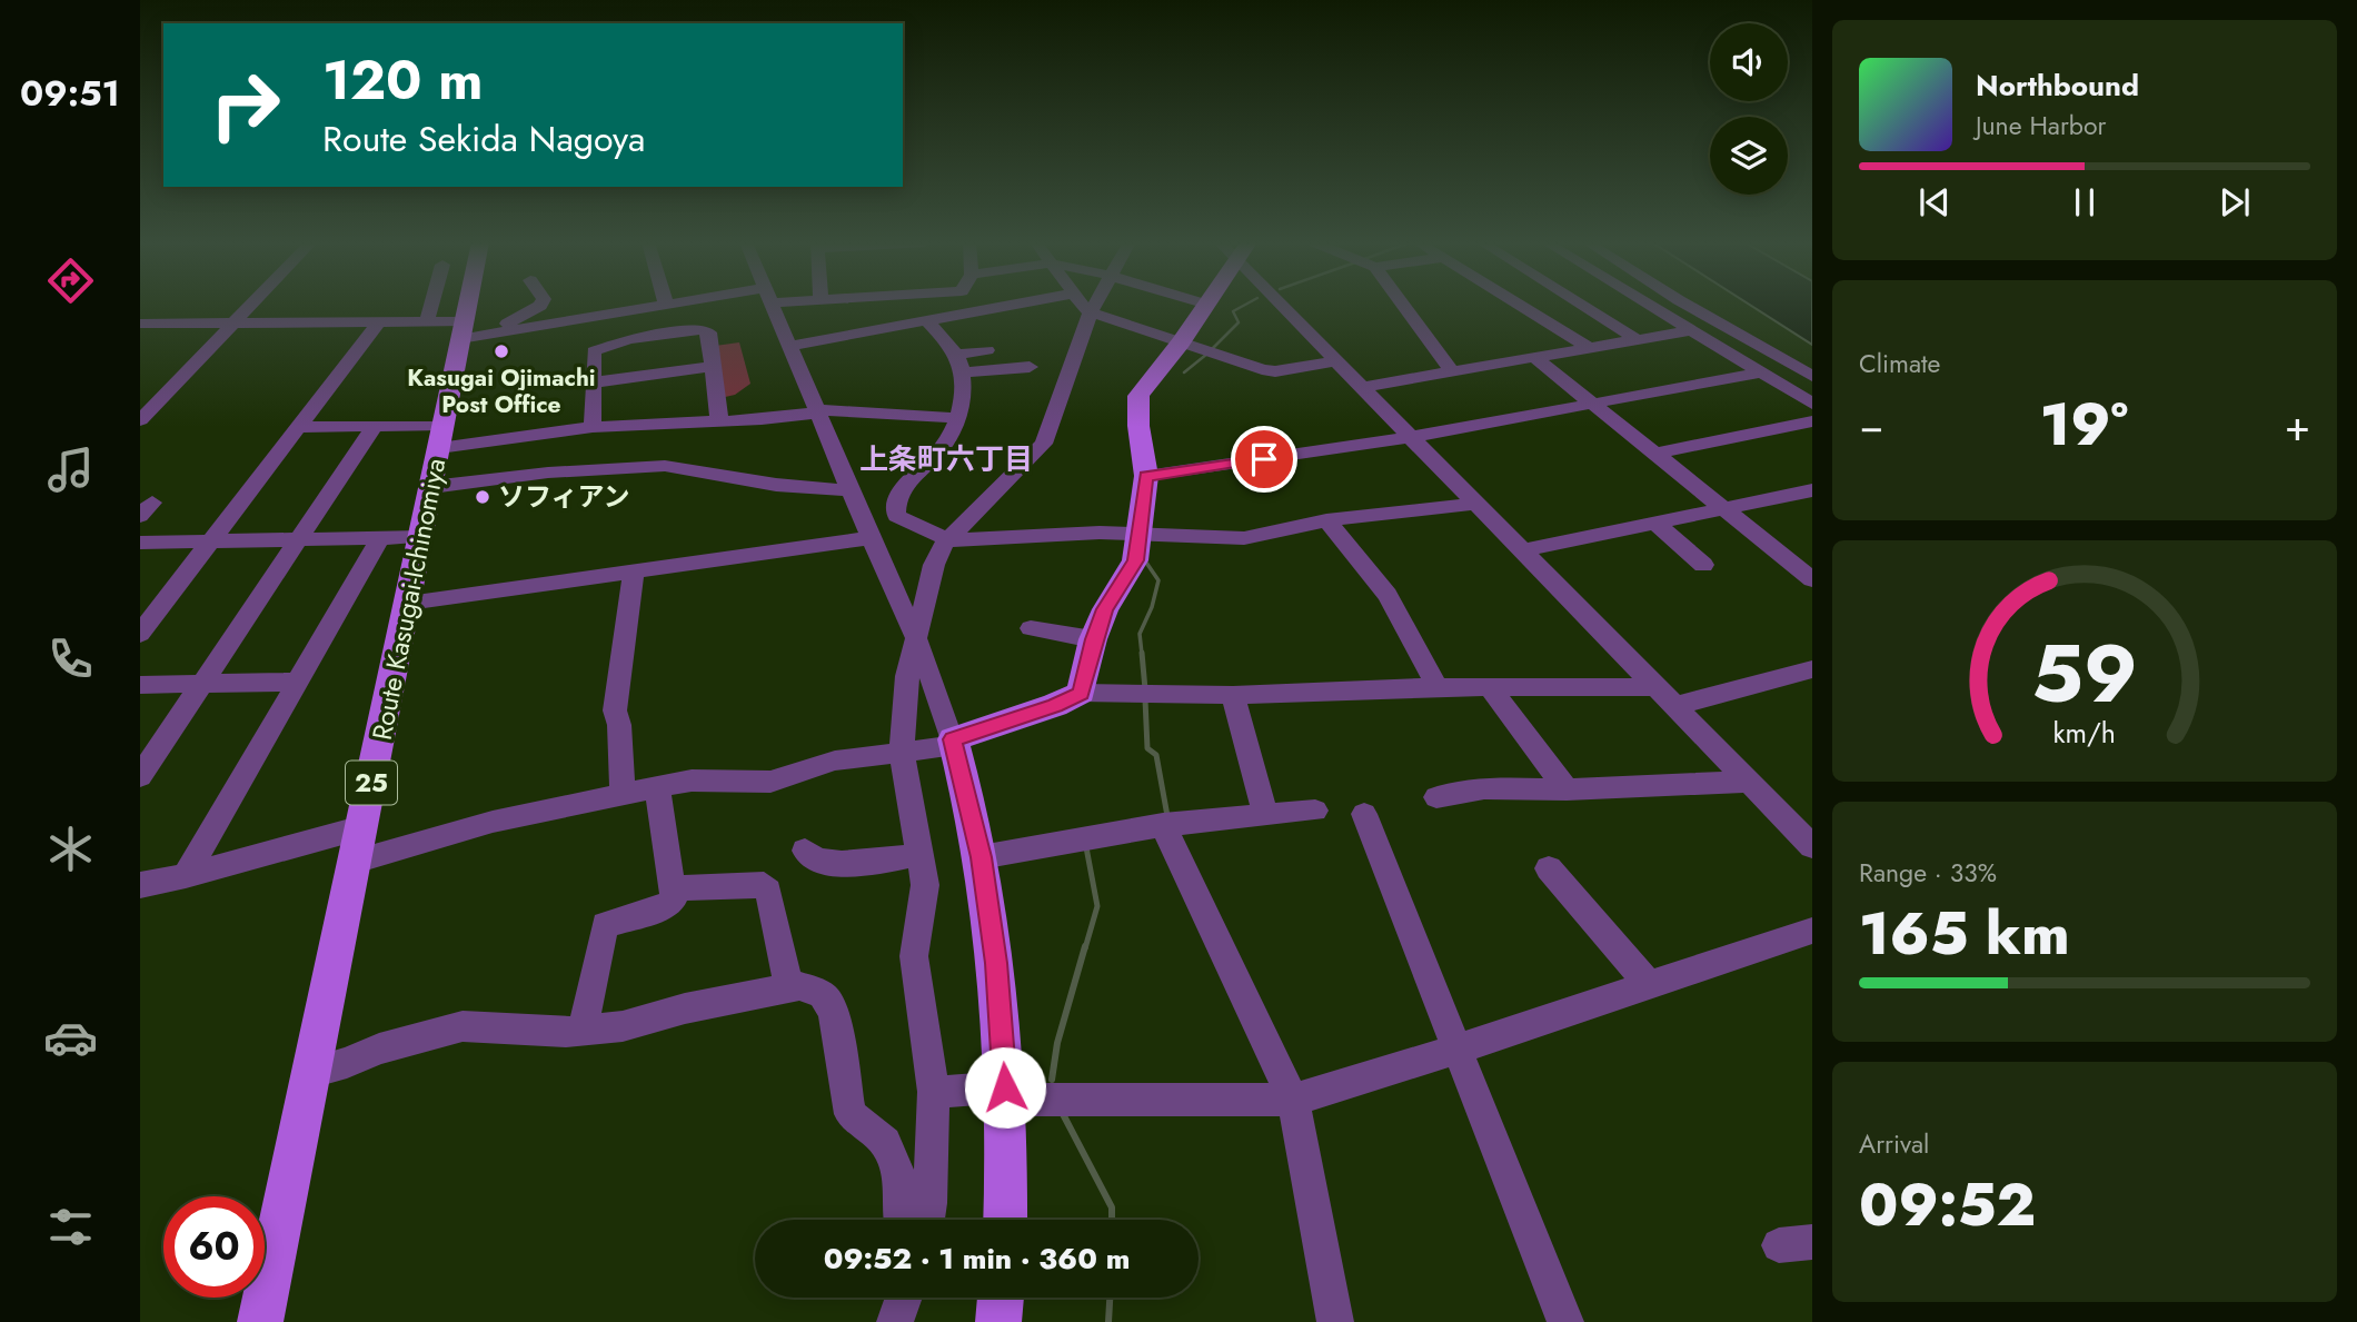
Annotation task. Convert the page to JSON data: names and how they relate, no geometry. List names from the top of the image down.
{
  "streets": {
    "main road": ["Route Kasugai-Ichinomiya", "25"]
  },
  "districts": ["上条町六丁目"],
  "places": ["Kasugai Ojimachi Post Office", "ソフィアン"],
  "page": {
    "tabs": "09:51",
    "turn": ["120 m", "Route Sekida Nagoya"],
    "song": ["Northbound", "June Harbor"],
    "tile": [
      "Climate",
      ["Range · 33%", "165 km"],
      ["Arrival", "09:52"]
    ],
    "heat": ["−", "19°", "+"],
    "limit": "60",
    "trip": "09:52 · 1 min · 360 m",
    "gauge": ["59", "km/h"]
  }
}
